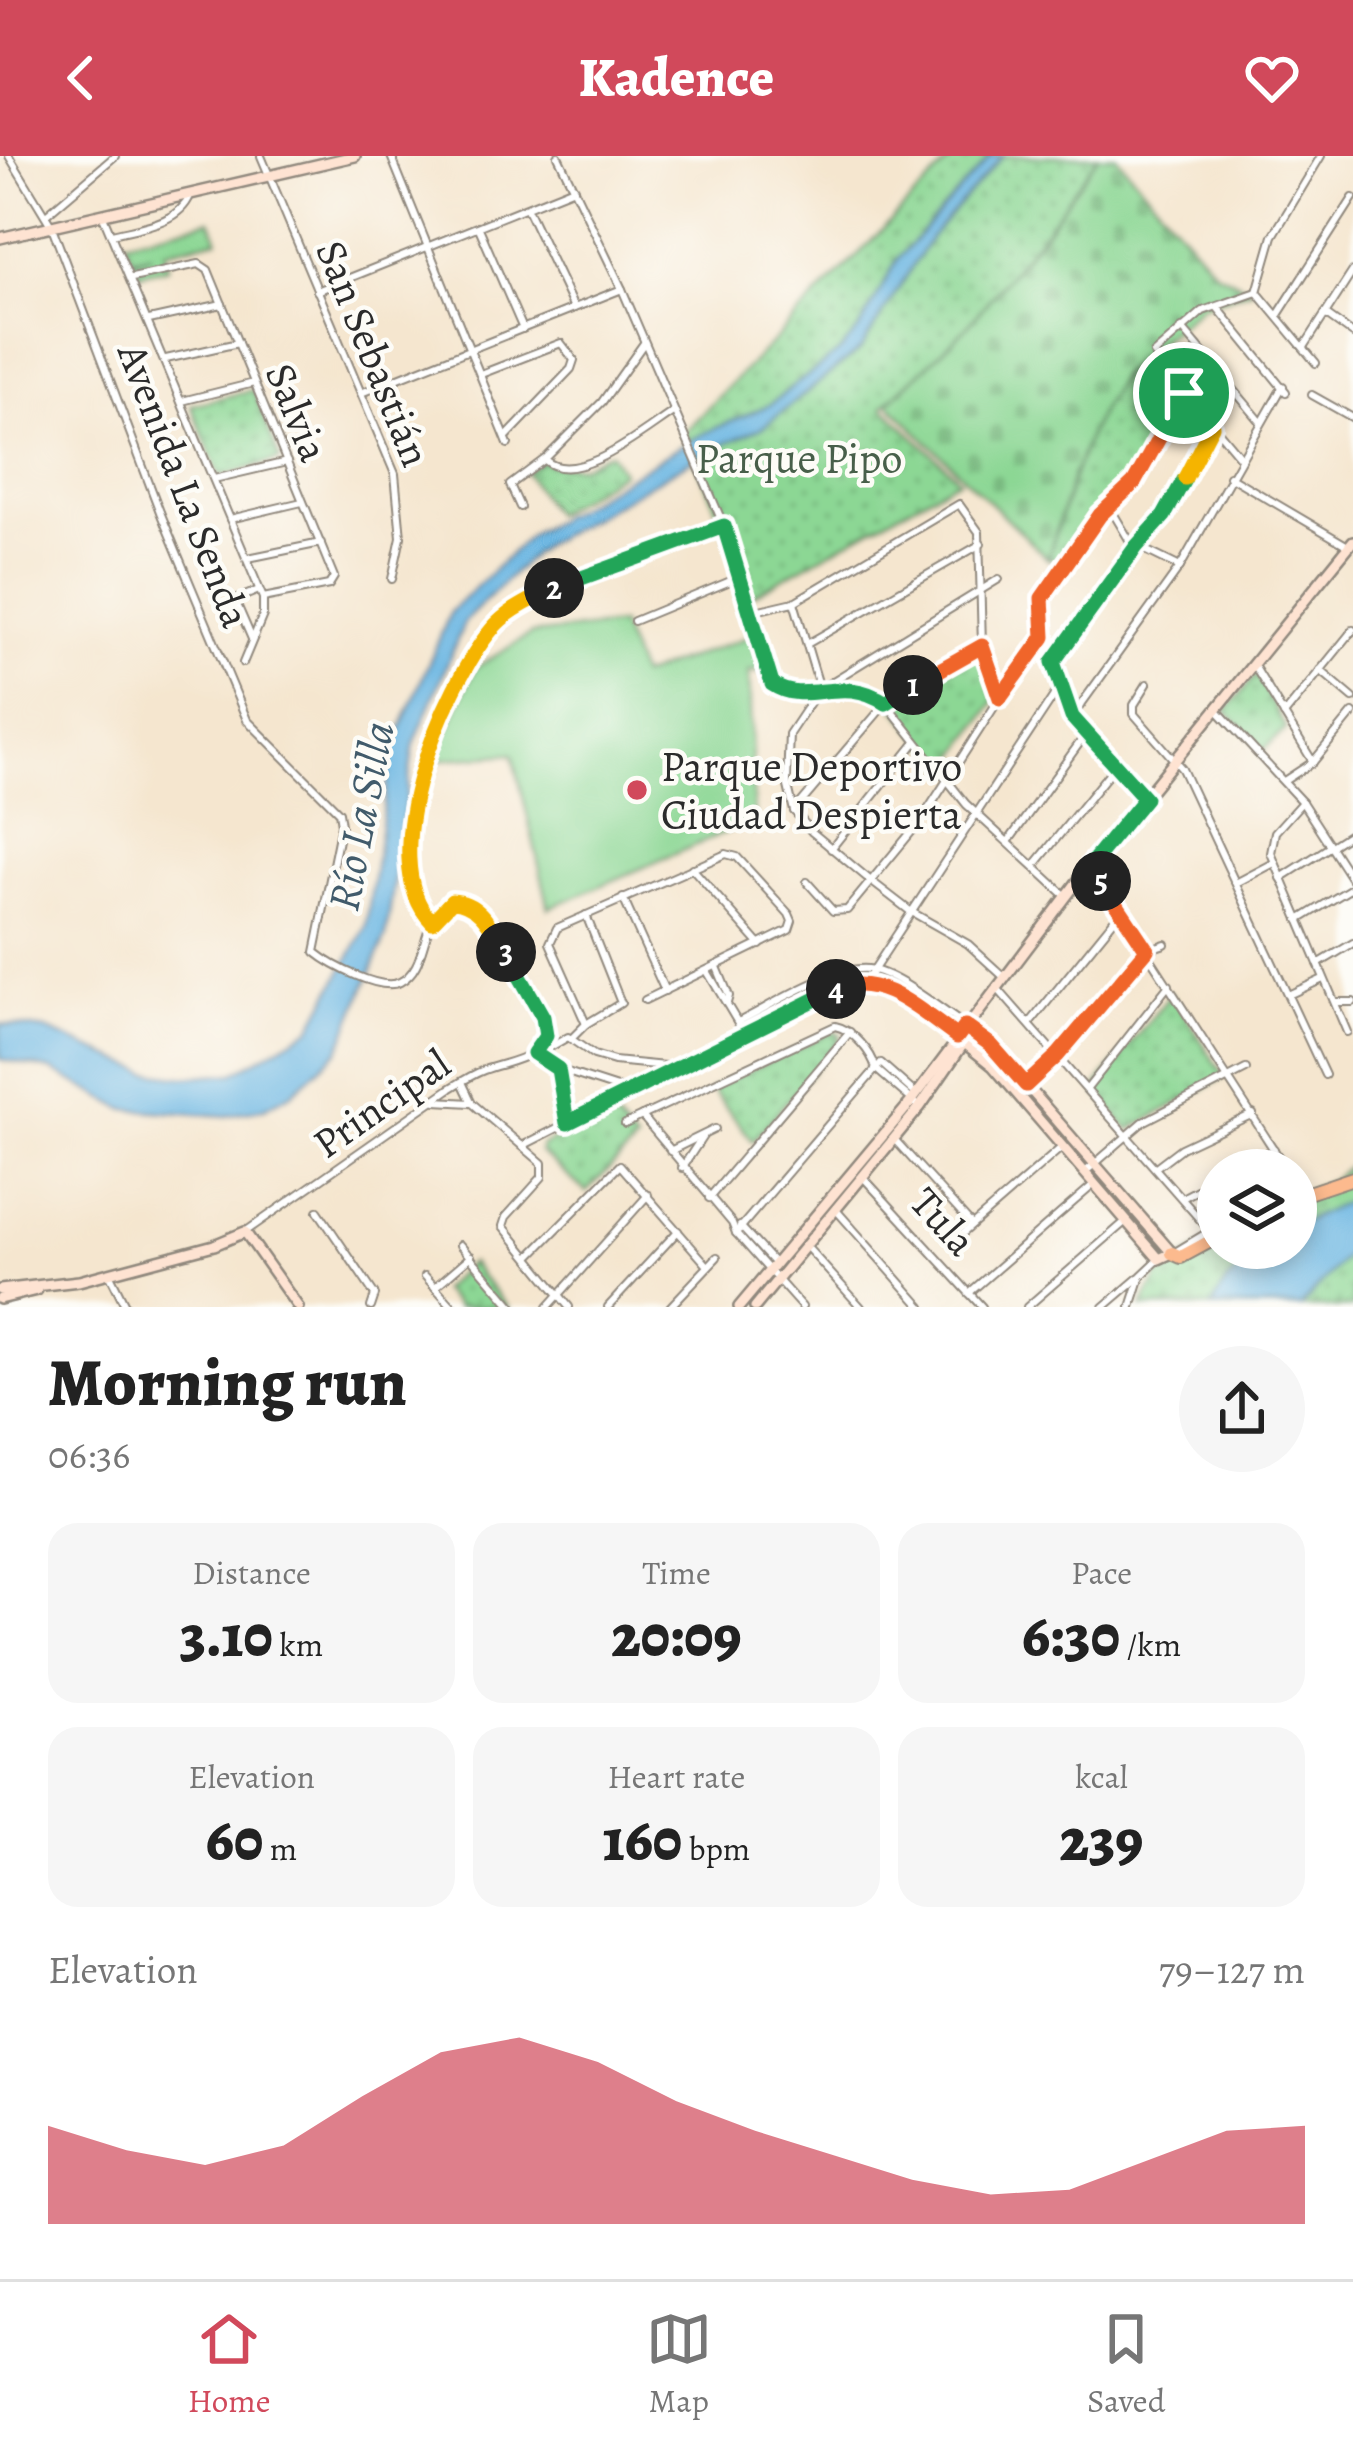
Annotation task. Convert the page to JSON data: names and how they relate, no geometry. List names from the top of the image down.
{
  "streets": {
    "street": [
      "San Sebastián",
      "Salvia",
      "Avenida La Senda",
      "Principal",
      "Tula"
    ]
  },
  "water": ["Río La Silla"],
  "parks": ["Parque Pipo"],
  "places": ["Parque Deportivo Ciudad Despierta"],
  "page": {
    "header": "Kadence",
    "pins": [
      "2",
      "1",
      "5",
      "3",
      "4"
    ],
    "heading": ["Morning run", "06:36"],
    "stats": [
      ["Distance", "3.10 km"],
      ["Time", "20:09"],
      ["Pace", "6:30 /km"],
      ["Elevation", "60 m"],
      ["Heart rate", "160 bpm"],
      ["kcal", "239"]
    ],
    "chart": ["Elevation", "79–127 m"],
    "tabs": ["Home", "Map", "Saved"]
  }
}
